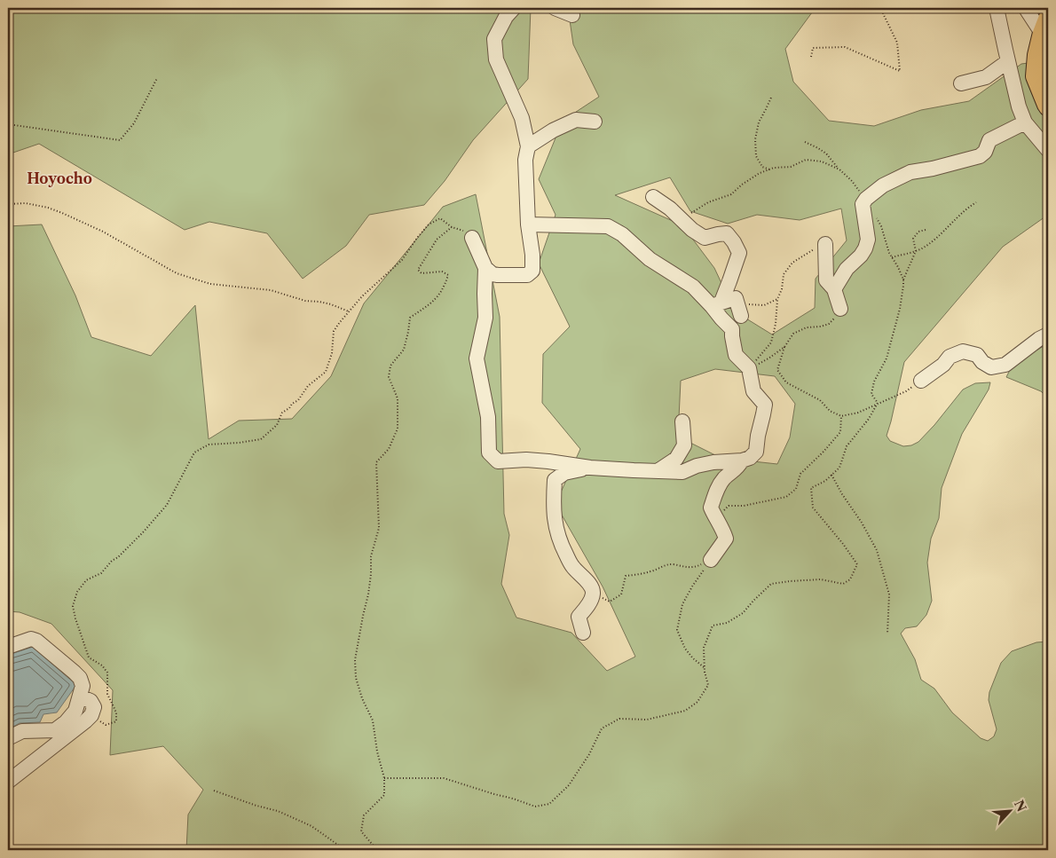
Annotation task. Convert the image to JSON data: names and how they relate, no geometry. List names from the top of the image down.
{
  "districts": ["Hoyocho"],
  "north": "top right"
}
